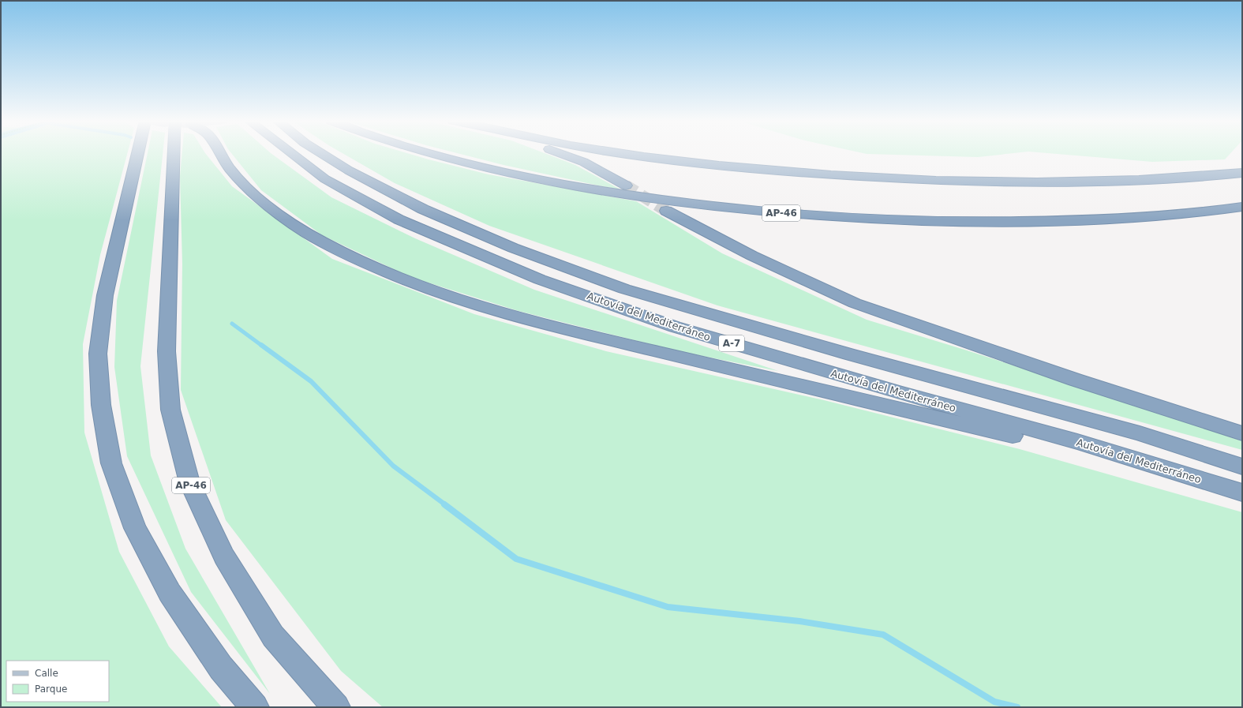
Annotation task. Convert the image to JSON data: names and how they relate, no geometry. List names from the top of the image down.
{
  "streets": {
    "highway": ["AP-46", "Autovía del Mediterráneo", "A-7"]
  },
  "legend": ["Calle", "Parque"]
}
